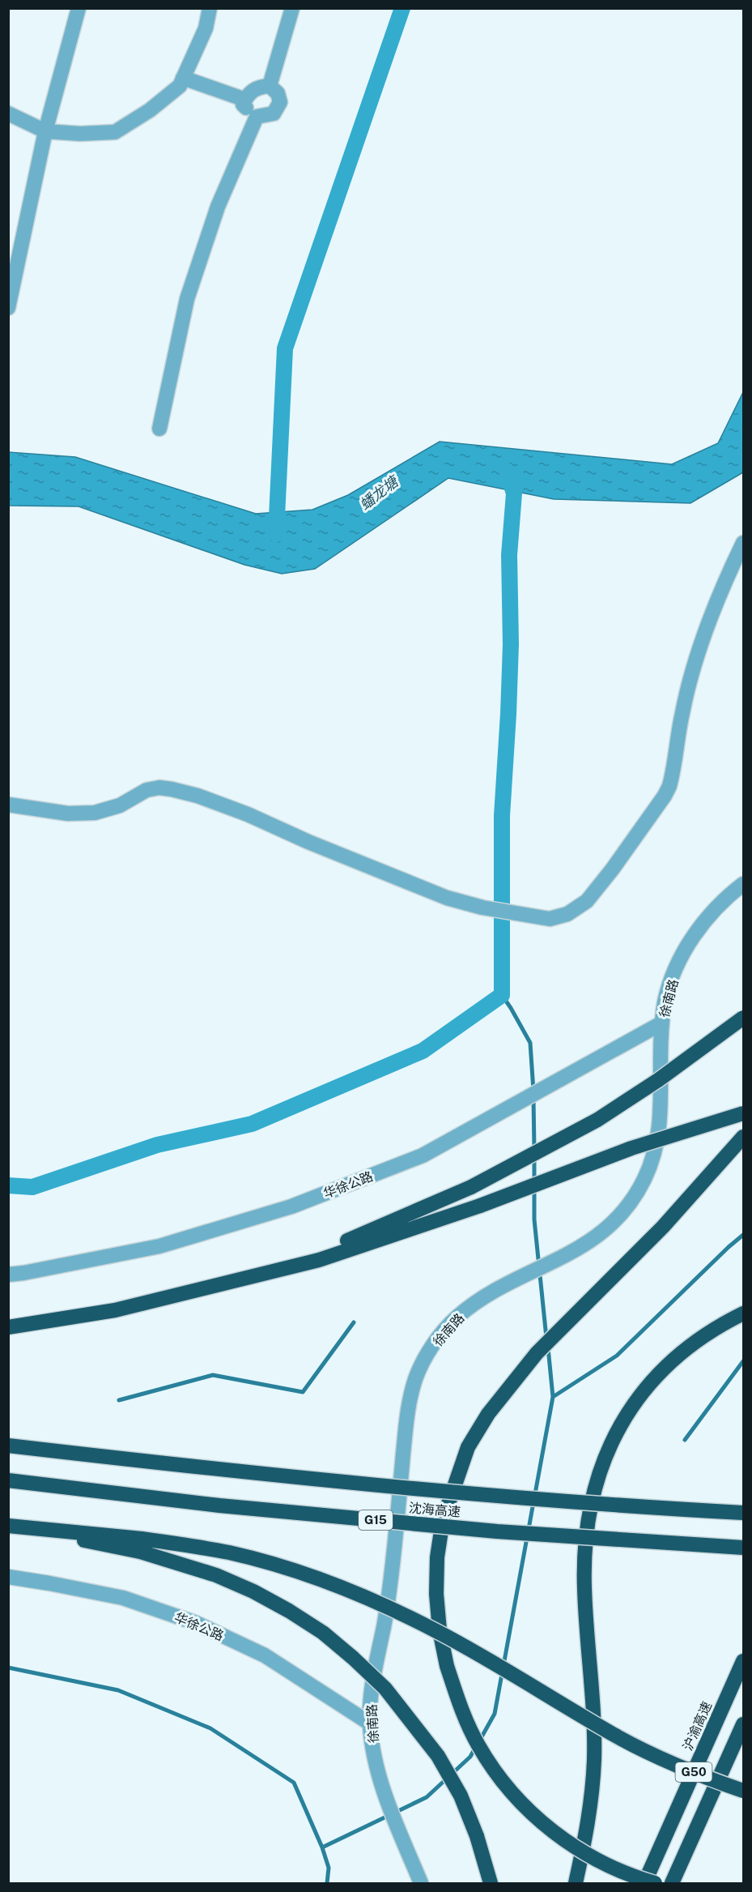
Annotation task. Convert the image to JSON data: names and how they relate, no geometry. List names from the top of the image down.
{
  "streets": {
    "highway": [
      "沈海高速",
      "G15",
      "沪渝高速",
      "G50"
    ],
    "street": ["徐南路", "华徐公路"]
  },
  "crossings": [
    ["徐南路", "华徐公路"]
  ],
  "water": ["蟠龙塘"]
}
